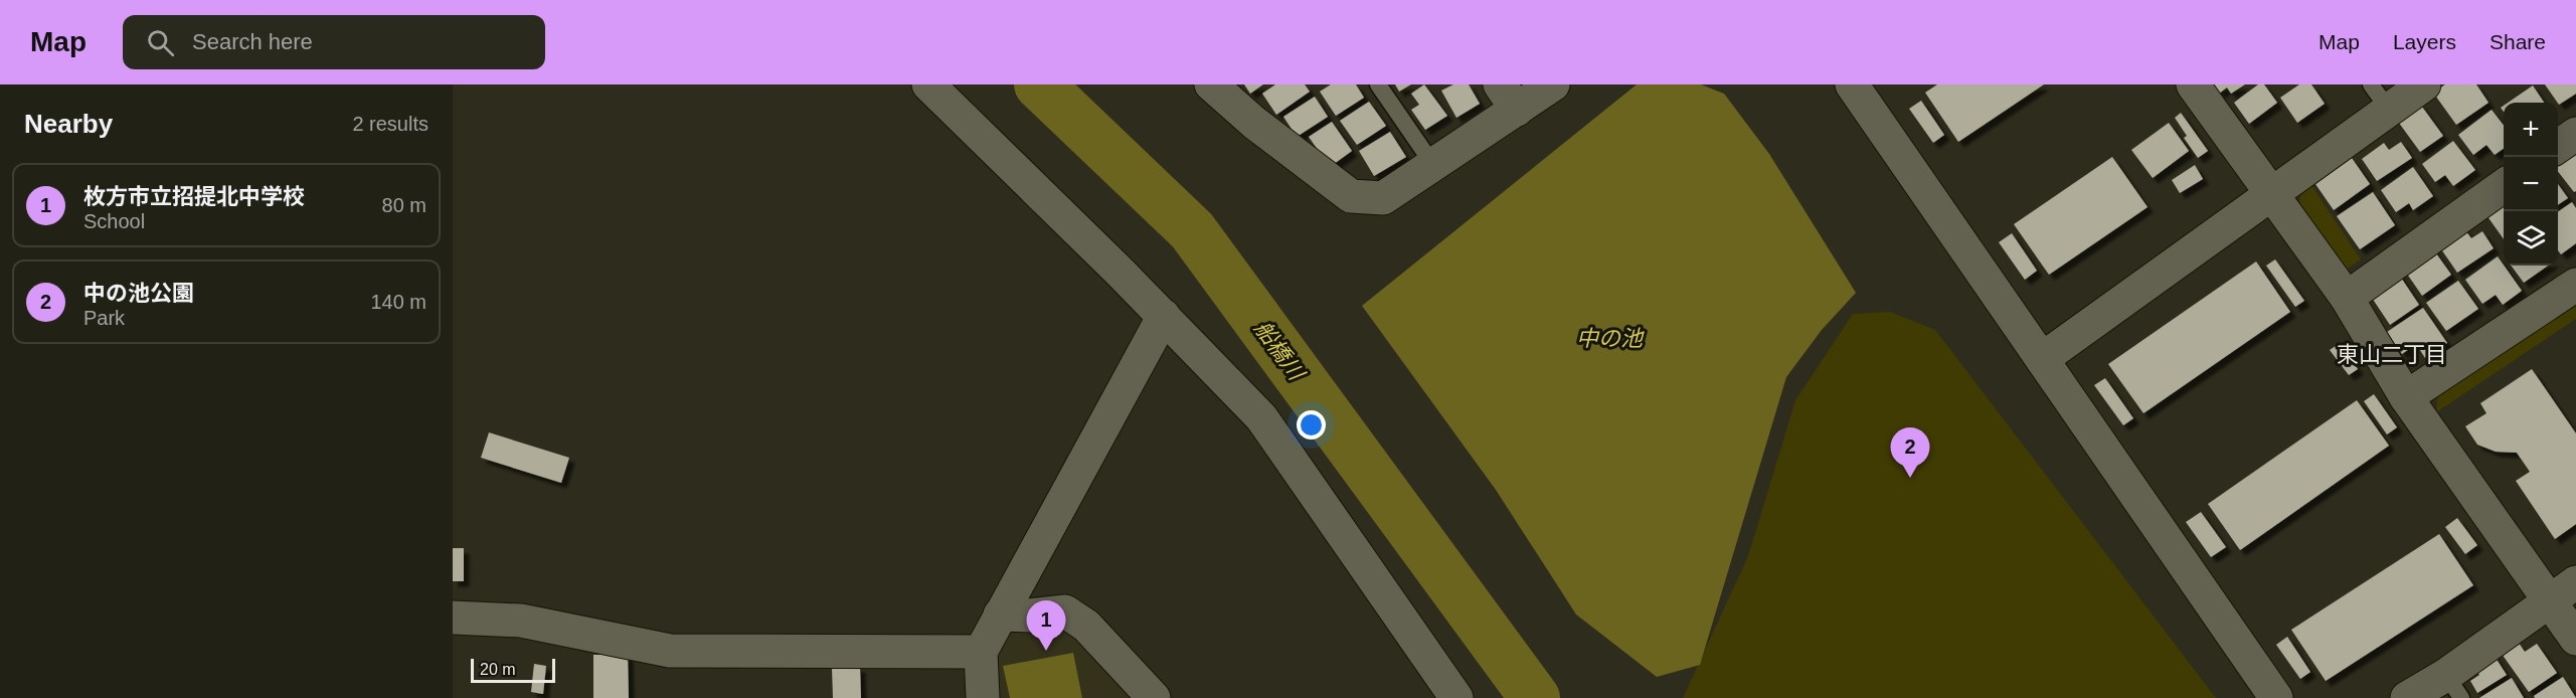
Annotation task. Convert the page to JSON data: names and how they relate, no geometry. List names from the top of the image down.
{
  "districts": ["東山二丁目"],
  "water": ["中の池", "船橋川"],
  "scale_bar": "20 m",
  "page": {
    "header": "Map",
    "search": "Search here",
    "nav": ["Map", "Layers", "Share"],
    "heading": ["Nearby", "2 results"],
    "map_buttons": ["+", "−"],
    "list": [
      {
        "mark": "1",
        "name": "枚方市立招提北中学校",
        "note": "School",
        "value": "80 m"
      },
      {
        "mark": "2",
        "name": "中の池公園",
        "note": "Park",
        "value": "140 m"
      }
    ],
    "pins": ["2", "1"],
    "scale": "20 m"
  }
}
